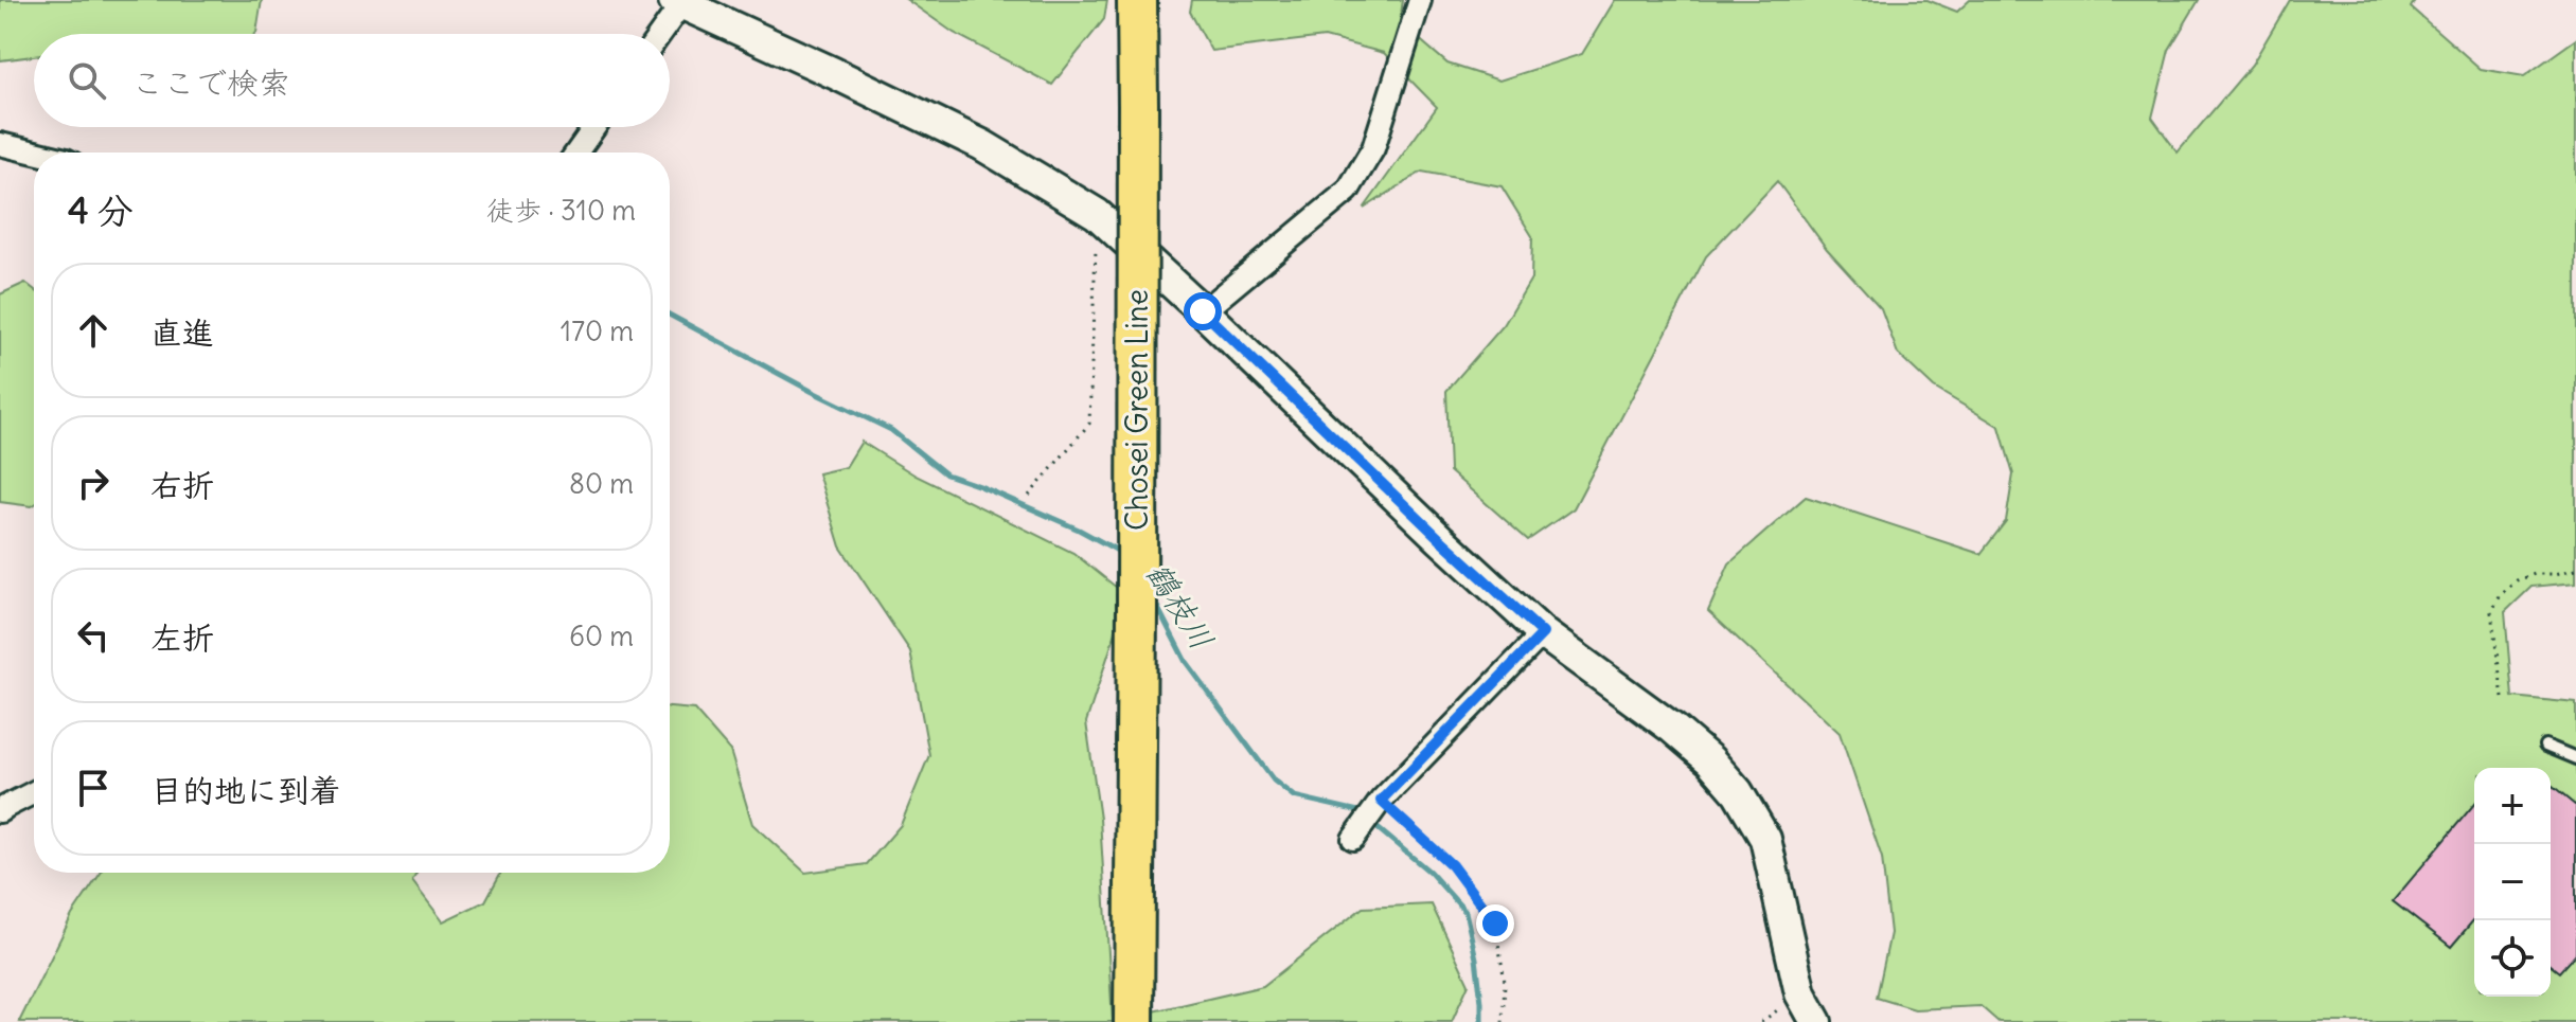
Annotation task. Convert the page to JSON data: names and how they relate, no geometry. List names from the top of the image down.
{
  "streets": {
    "highway": ["Chosei Green Line"]
  },
  "water": ["鶴枝川"],
  "page": {
    "search": "ここで検索",
    "heading": ["4 分", "徒歩 · 310 m"],
    "list": [
      ["直進", "170 m"],
      ["右折", "80 m"],
      ["左折", "60 m"],
      "目的地に到着"
    ],
    "map_buttons": ["+", "−"]
  }
}
